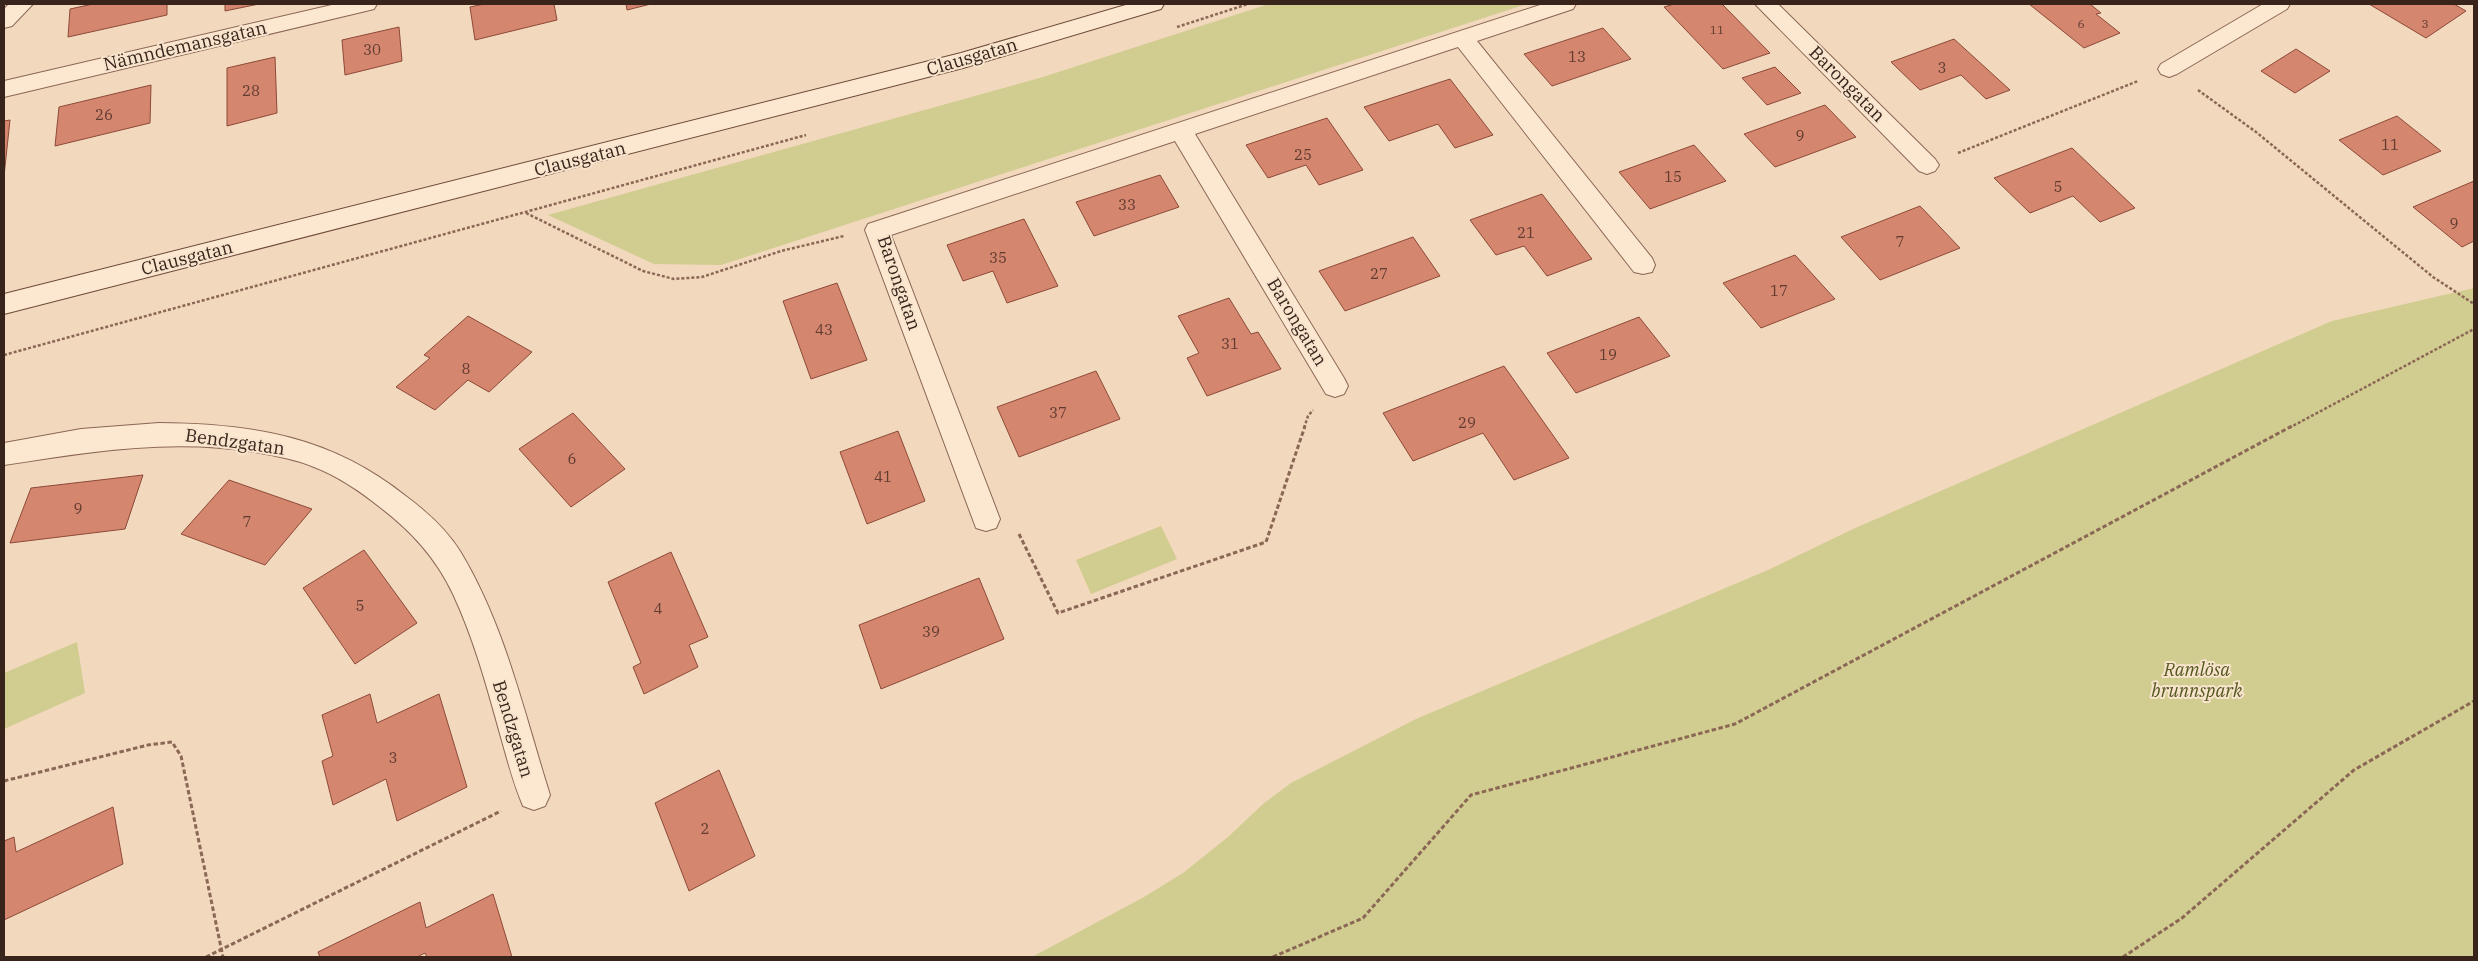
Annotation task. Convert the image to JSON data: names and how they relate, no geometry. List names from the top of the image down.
{
  "streets": {
    "street": [
      "Nämndemansgatan",
      "Clausgatan",
      "Barongatan",
      "Bendzgatan"
    ]
  },
  "parks": ["Ramlösa brunnspark"],
  "house_numbers": [
    "6",
    "3",
    "11",
    "30",
    "13",
    "3",
    "28",
    "26",
    "9",
    "11",
    "25",
    "15",
    "5",
    "33",
    "9",
    "21",
    "7",
    "35",
    "27",
    "17",
    "43",
    "31",
    "19",
    "8",
    "37",
    "29",
    "6",
    "41",
    "9",
    "7",
    "5",
    "4",
    "39",
    "3",
    "2"
  ]
}
